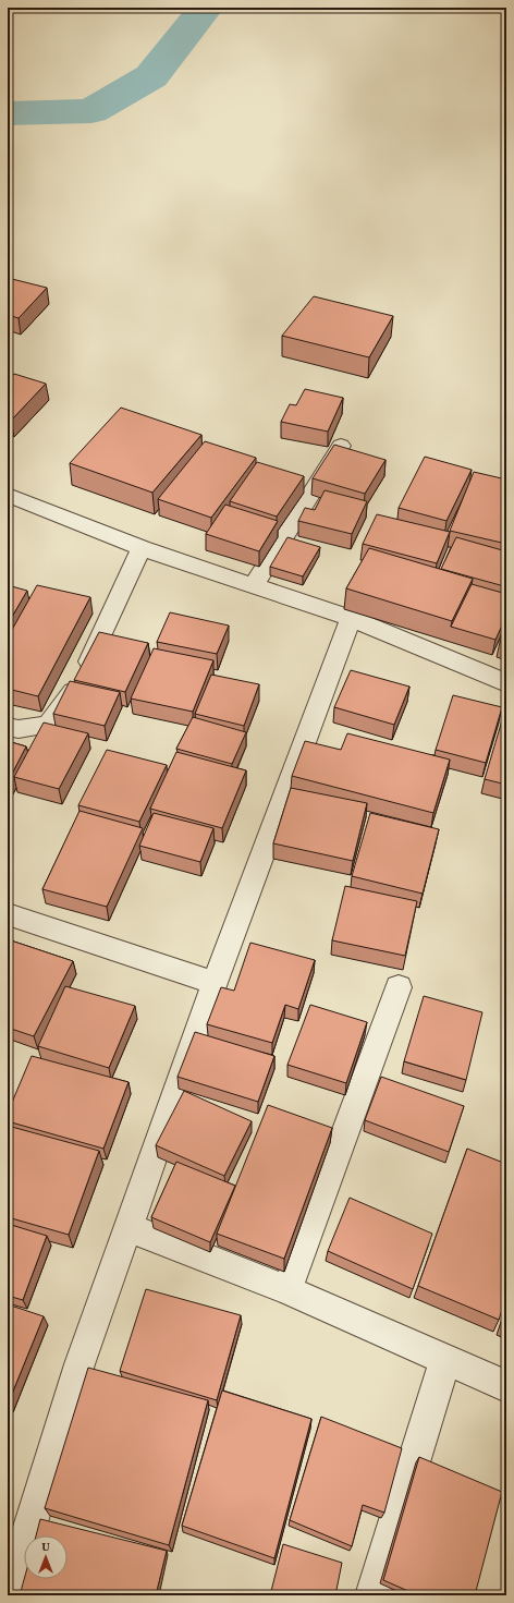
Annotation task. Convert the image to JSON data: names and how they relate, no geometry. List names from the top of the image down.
{
  "north": "top"
}
